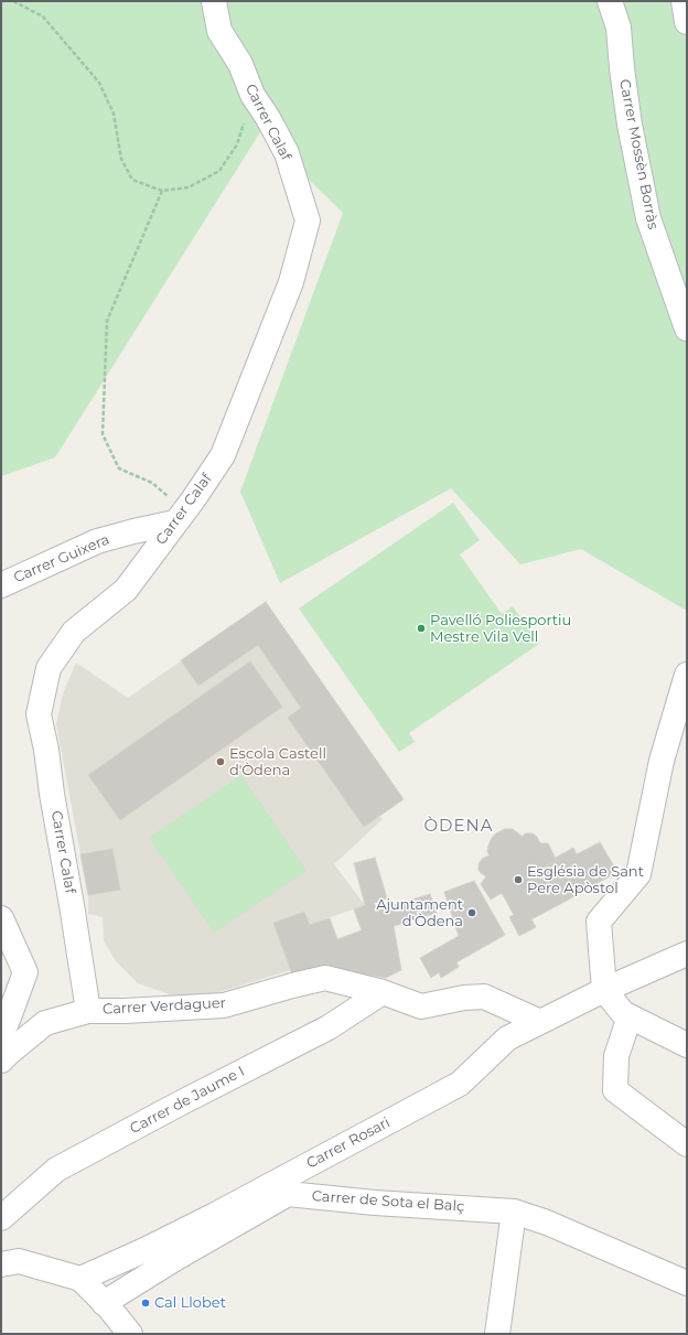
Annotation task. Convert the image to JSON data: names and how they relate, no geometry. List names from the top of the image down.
{
  "streets": {
    "street": [
      "Carrer Calaf",
      "Carrer Mossèn Borràs",
      "Carrer Guixera",
      "Carrer Verdaguer",
      "Carrer de Jaume I",
      "Carrer Rosari",
      "Carrer de Sota el Balç"
    ]
  },
  "crossings": [
    ["Carrer Calaf", "Carrer Guixera"],
    ["Carrer Calaf", "Carrer Verdaguer"],
    ["Carrer Verdaguer", "Carrer de Jaume I"],
    ["Carrer Verdaguer", "Carrer Rosari"]
  ],
  "districts": ["ÒDENA"],
  "places": [
    "Pavelló Poliesportiu Mestre Vila Vell",
    "Escola Castell d'Òdena",
    "Església de Sant Pere Apòstol",
    "Ajuntament d'Òdena",
    "Cal Llobet"
  ]
}
